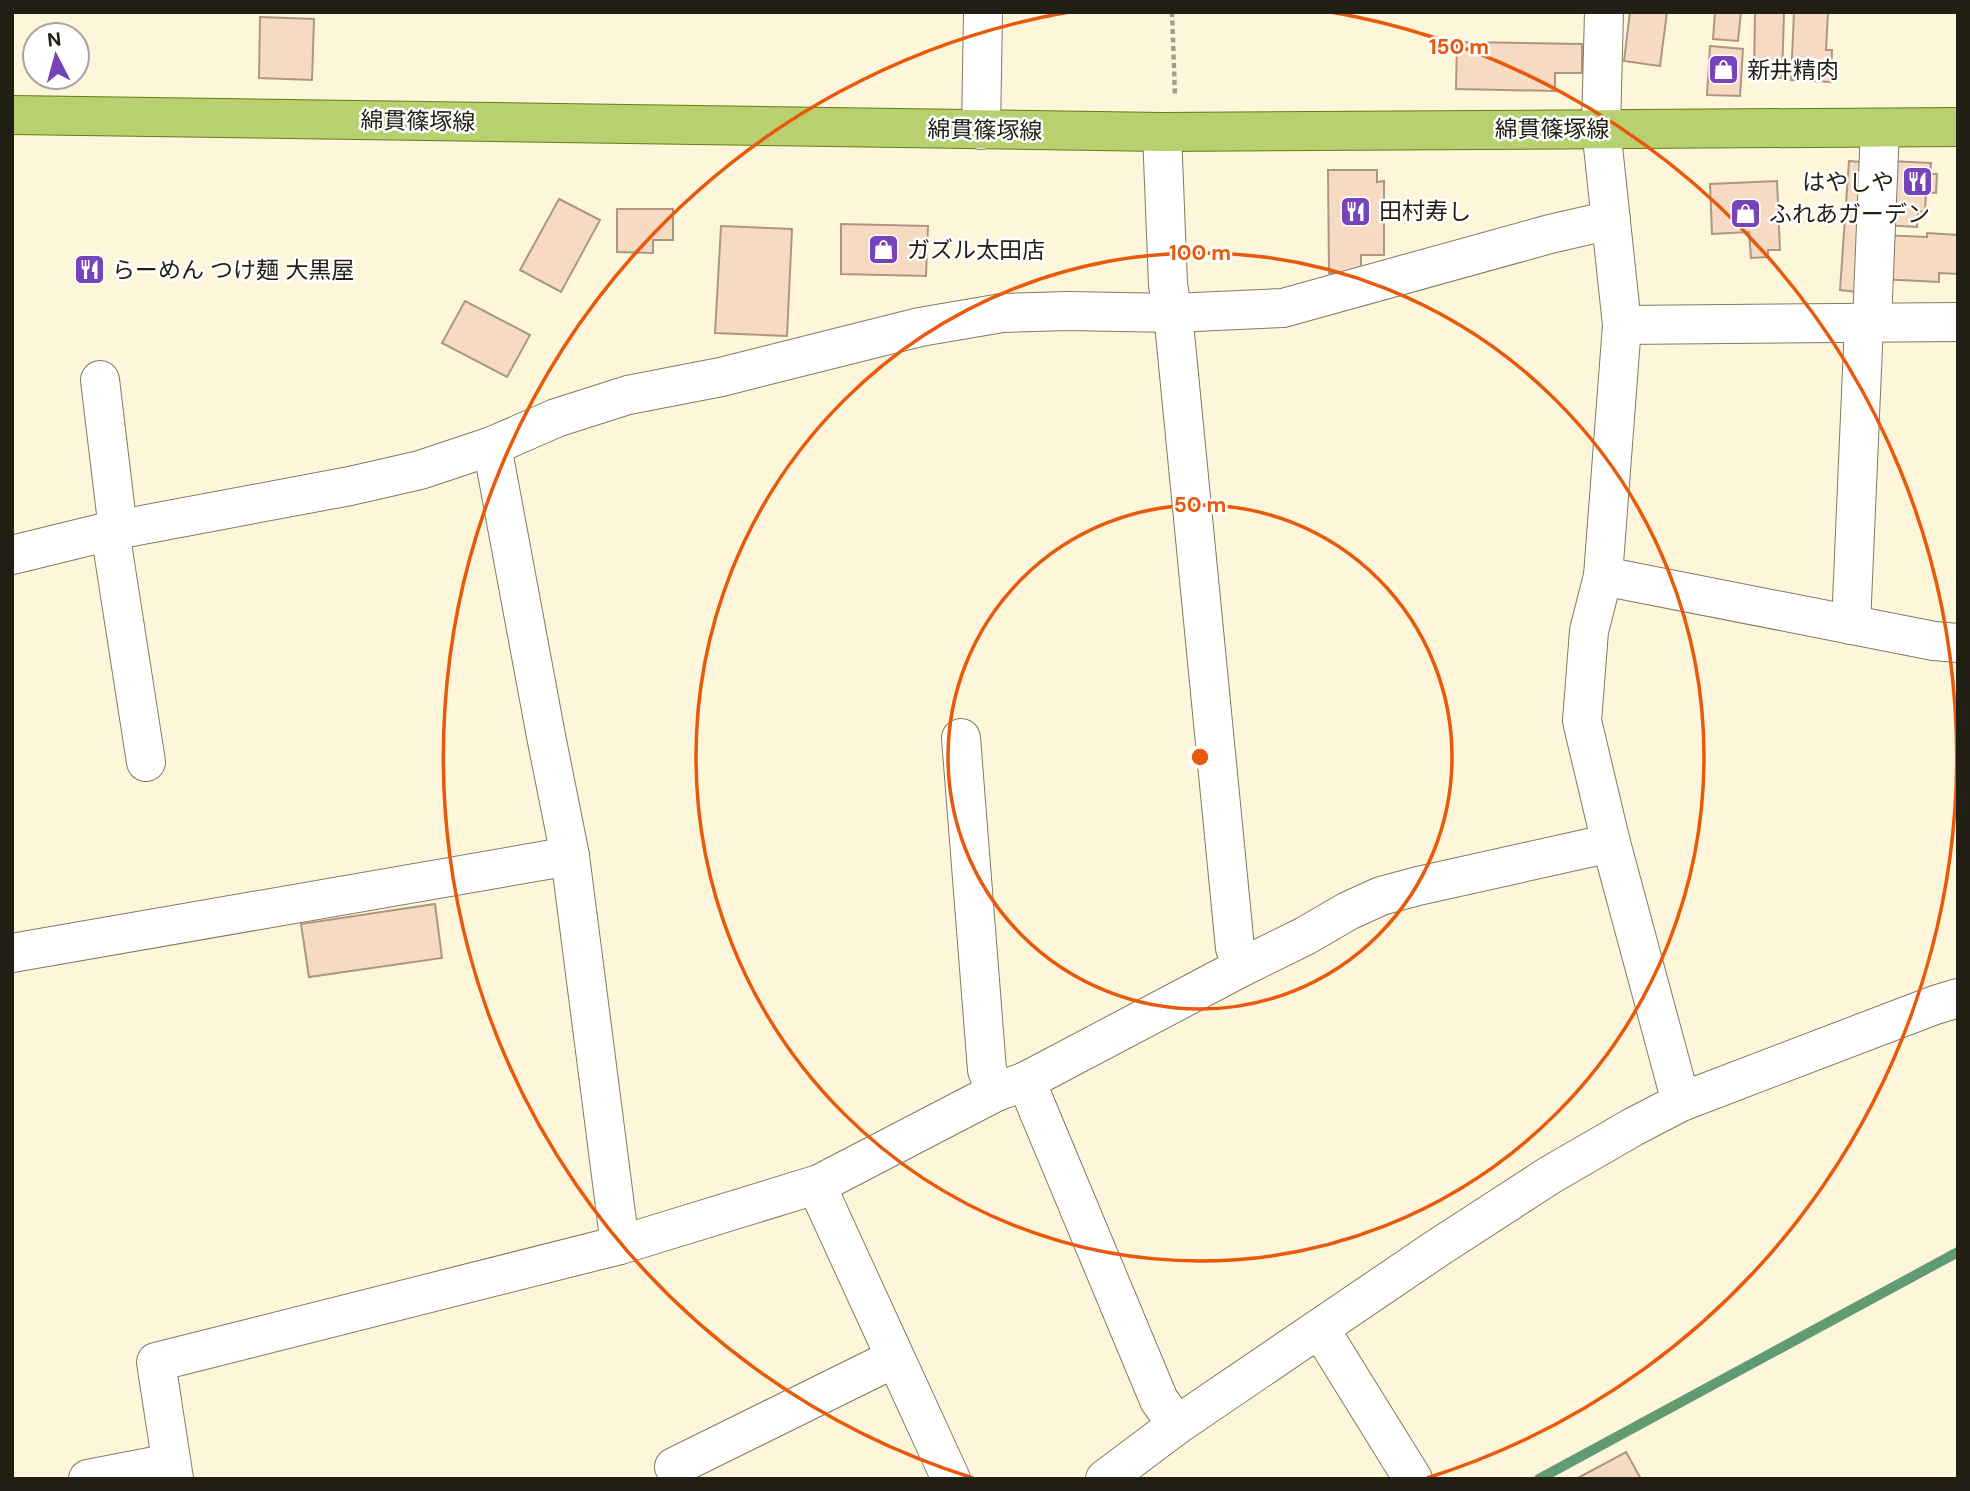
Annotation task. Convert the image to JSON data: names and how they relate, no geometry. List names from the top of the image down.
{
  "streets": {
    "main road": ["綿貫篠塚線"]
  },
  "places": {
    "shop": ["新井精肉", "ふれあガーデン", "ガズル太田店"],
    "restaurant": ["はやしや", "田村寿し", "らーめん つけ麺 大黒屋"]
  },
  "north": "top",
  "rings": ["150 m", "100 m", "50 m"]
}
